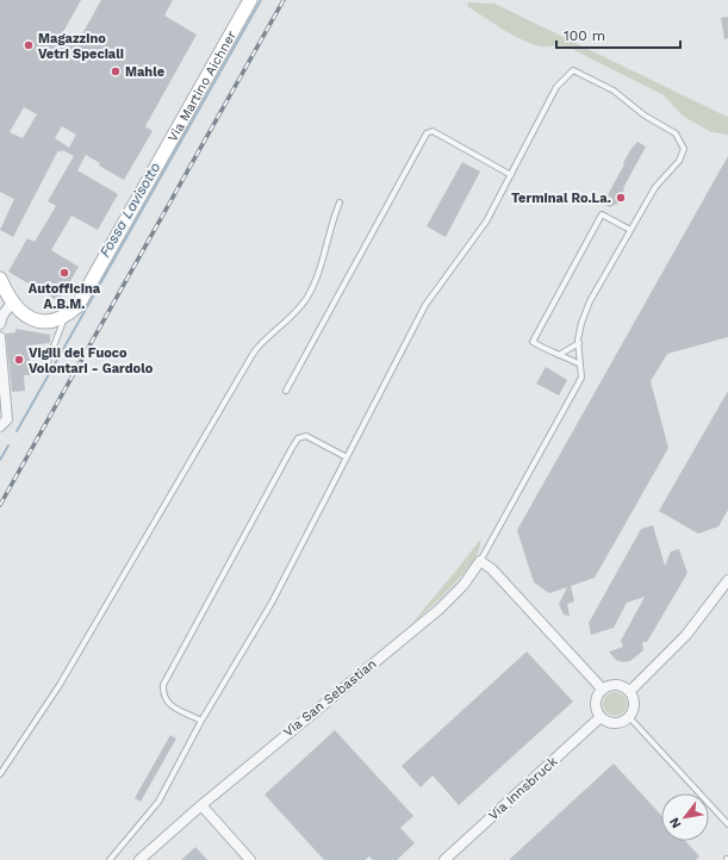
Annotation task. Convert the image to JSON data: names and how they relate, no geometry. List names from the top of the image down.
{
  "streets": {
    "street": ["Via Martino Aichner", "Via San Sebastian", "Via Innsbruck"]
  },
  "water": ["Fossa Lavisotto"],
  "places": [
    "Magazzino Vetri Speciali",
    "Mahle",
    "Terminal Ro.La.",
    "Autofficina A.B.M.",
    "Vigili del Fuoco Volontari - Gardolo"
  ],
  "scale_bar": "100 m",
  "north": "bottom left"
}
